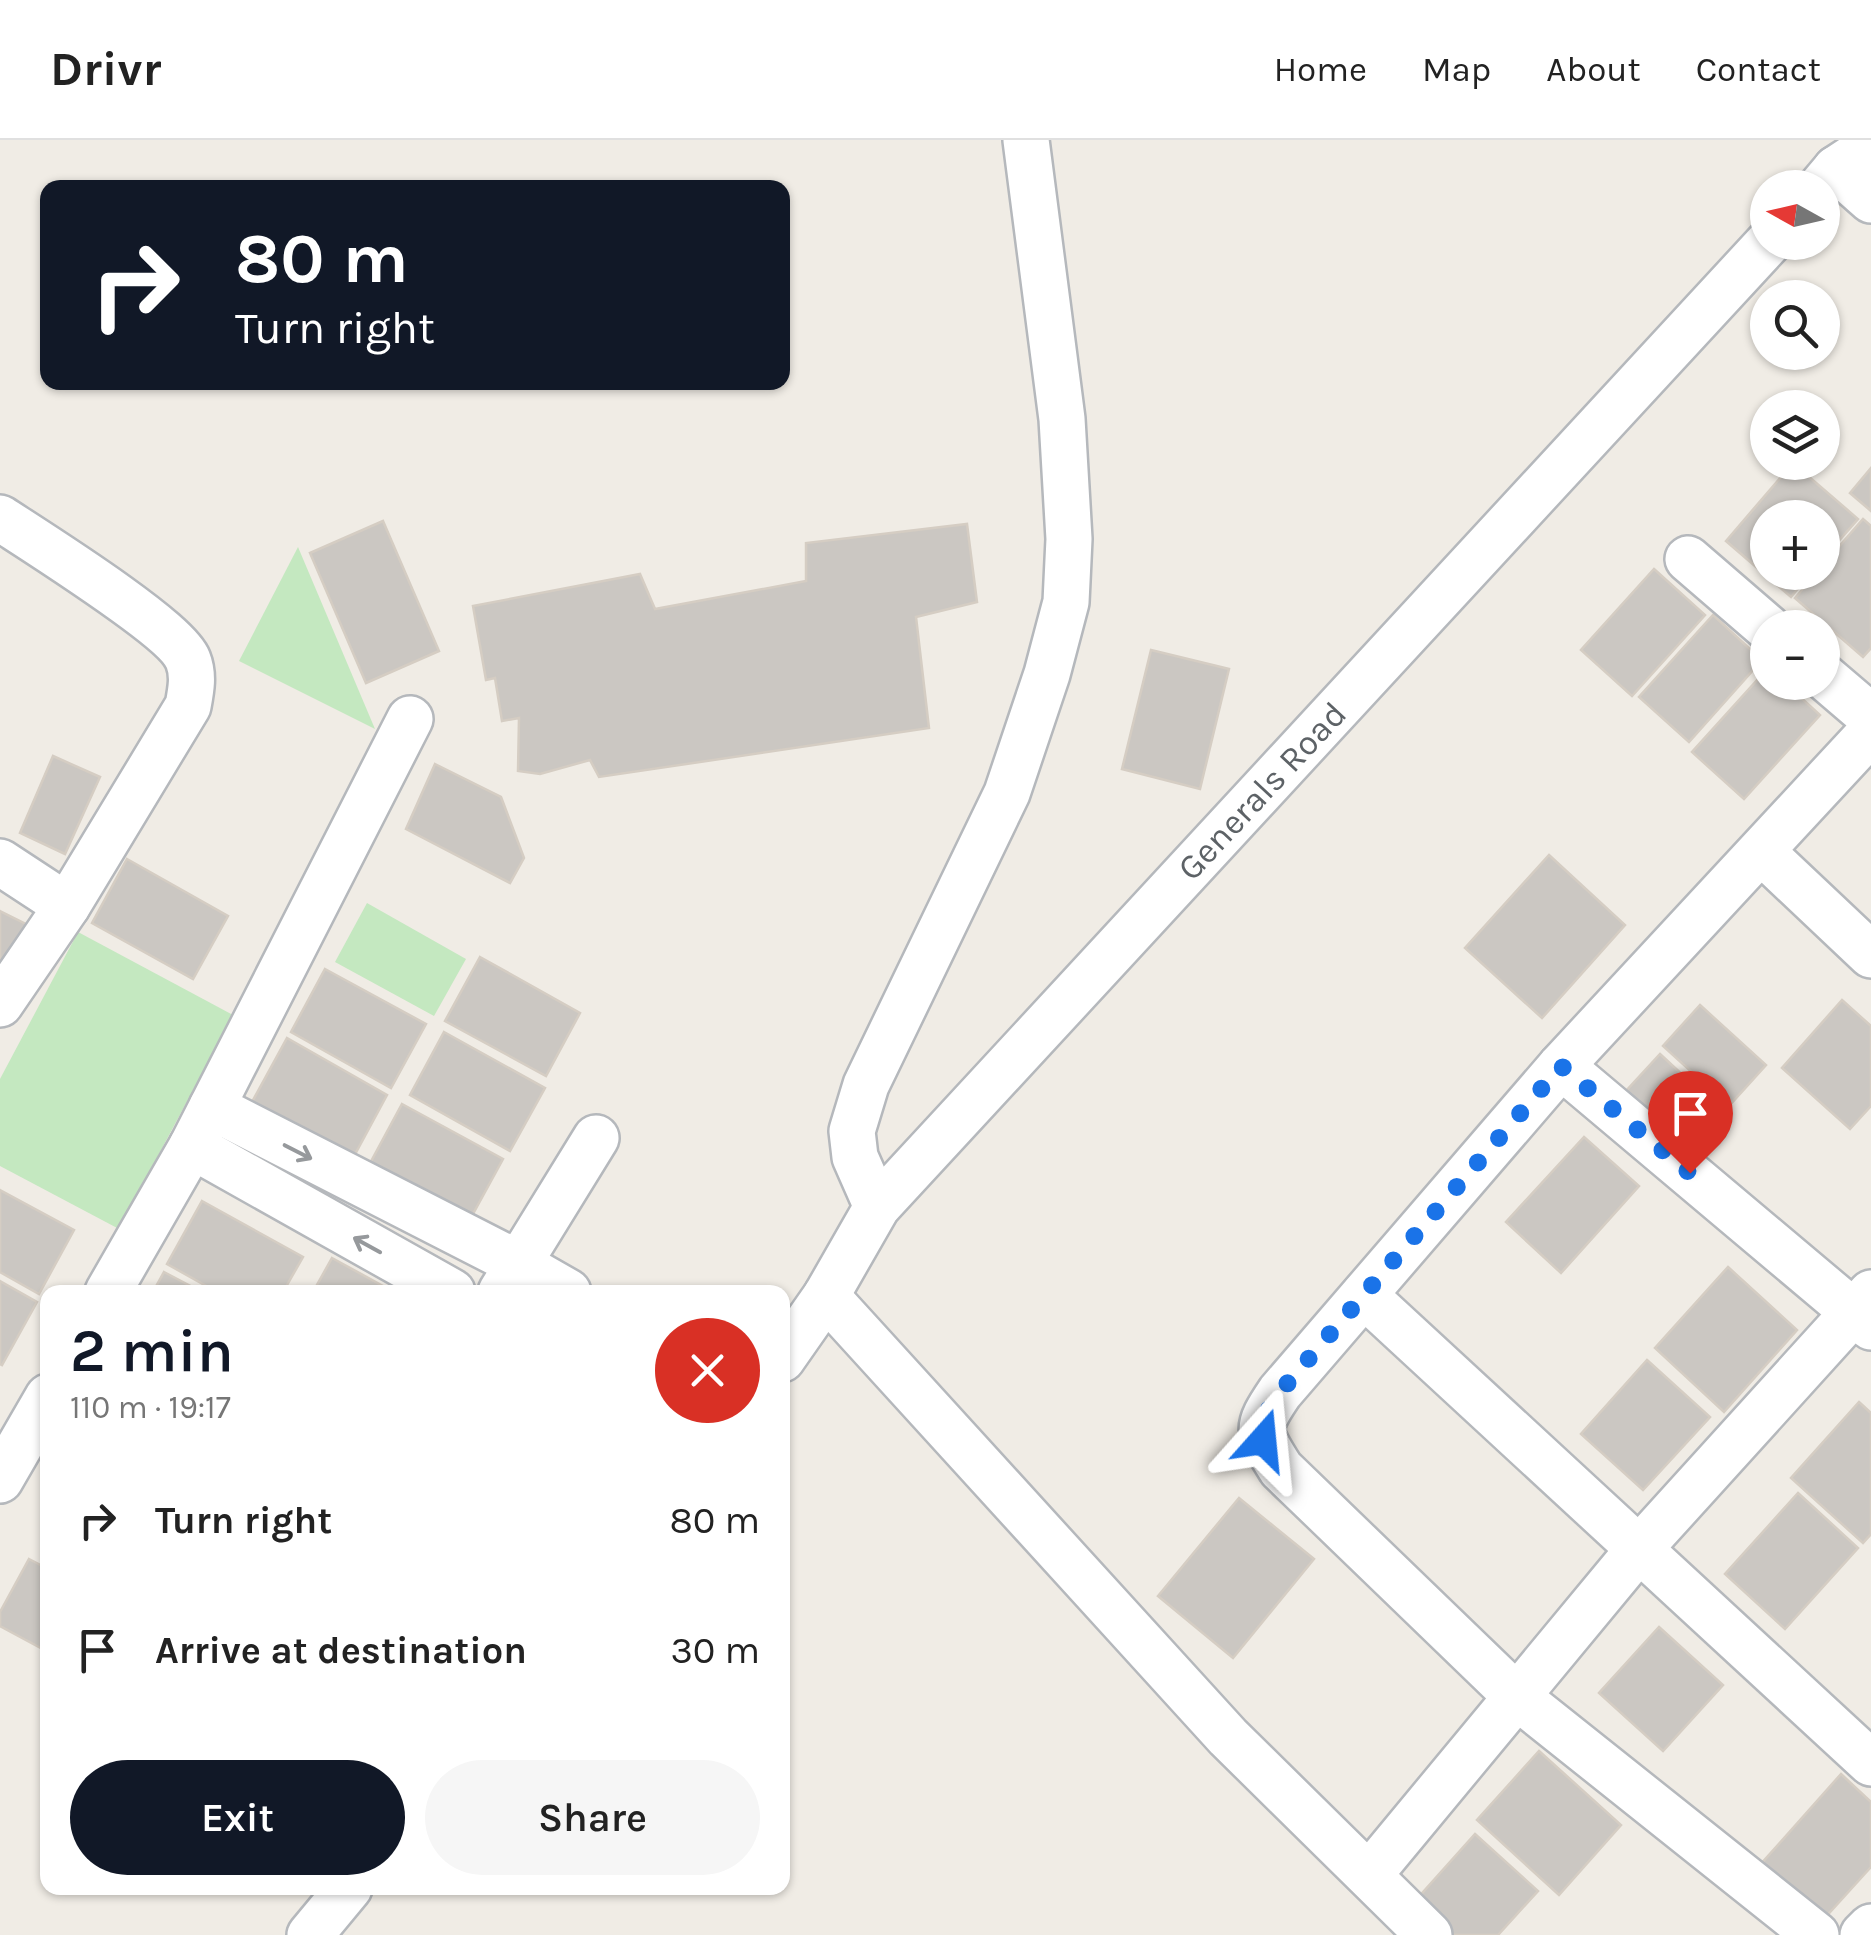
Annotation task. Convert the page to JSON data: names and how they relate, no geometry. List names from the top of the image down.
{
  "streets": {
    "street": ["Generals Road"]
  },
  "north": "left",
  "page": {
    "header": "Drivr",
    "nav": [
      "Home",
      "Map",
      "About",
      "Contact"
    ],
    "map_buttons": ["+", "−"],
    "turn": ["80 m", "Turn right"],
    "heading": ["2 min", "110 m · 19:17"],
    "list": [
      {
        "name": "Turn right",
        "value": "80 m"
      },
      {
        "name": "Arrive at destination",
        "value": "30 m"
      }
    ],
    "buttons": ["Exit", "Share"]
  }
}
